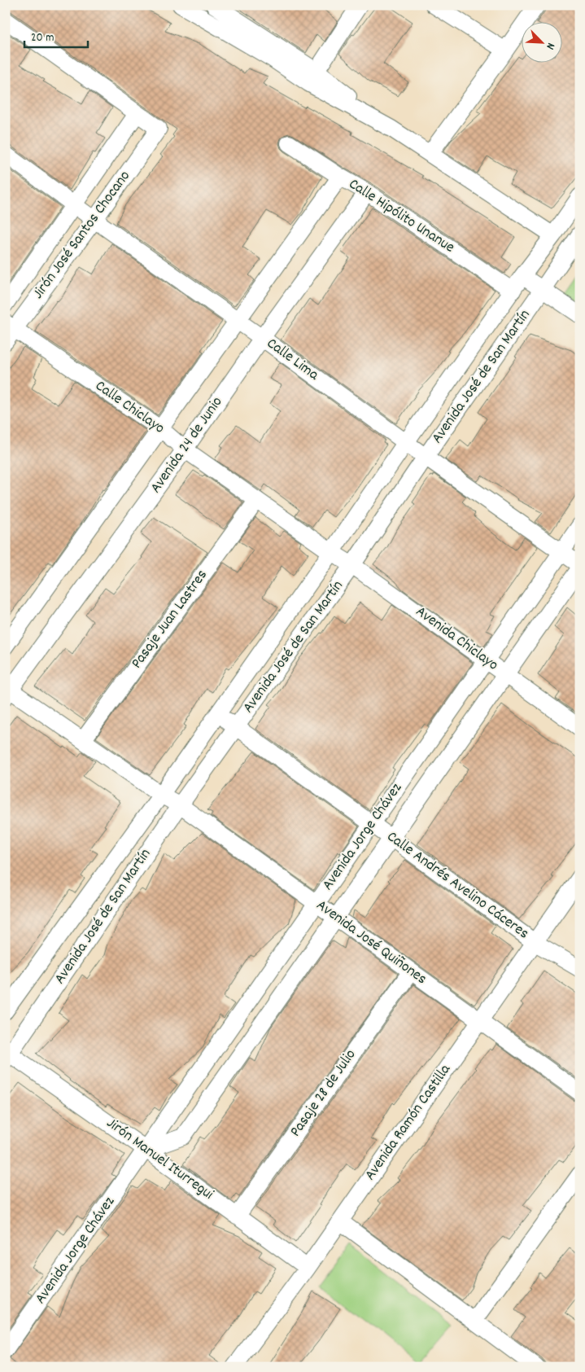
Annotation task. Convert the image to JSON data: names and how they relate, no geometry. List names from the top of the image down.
{
  "streets": {
    "street": [
      "Calle Hipólito Unanue",
      "Jirón José Santos Chocano",
      "Calle Lima",
      "Avenida José de San Martín",
      "Calle Chiclayo",
      "Avenida 24 de Junio",
      "Pasaje Juan Lastres",
      "Avenida Chiclayo",
      "Avenida Jorge Chávez",
      "Calle Andrés Avelino Cáceres",
      "Avenida José Quiñones",
      "Pasaje 28 de Julio",
      "Avenida Ramón Castilla",
      "Jirón Manuel Iturregui"
    ]
  },
  "crossings": [
    ["Calle Hipólito Unanue", "Avenida José de San Martín"],
    ["Calle Hipólito Unanue", "Avenida 24 de Junio"],
    ["Jirón José Santos Chocano", "Calle Lima"],
    ["Jirón José Santos Chocano", "Calle Chiclayo"],
    ["Calle Lima", "Avenida José de San Martín"],
    ["Calle Lima", "Avenida 24 de Junio"],
    ["Calle Lima", "Avenida Jorge Chávez"],
    ["Avenida José de San Martín", "Calle Chiclayo"],
    ["Avenida José de San Martín", "Avenida Chiclayo"],
    ["Avenida José de San Martín", "Calle Andrés Avelino Cáceres"],
    ["Avenida José de San Martín", "Avenida José Quiñones"],
    ["Avenida José de San Martín", "Jirón Manuel Iturregui"],
    ["Calle Chiclayo", "Avenida 24 de Junio"],
    ["Calle Chiclayo", "Pasaje Juan Lastres"],
    ["Calle Chiclayo", "Avenida Chiclayo"],
    ["Avenida 24 de Junio", "Avenida José Quiñones"],
    ["Pasaje Juan Lastres", "Avenida José Quiñones"],
    ["Avenida Chiclayo", "Avenida Jorge Chávez"],
    ["Avenida Jorge Chávez", "Calle Andrés Avelino Cáceres"],
    ["Avenida Jorge Chávez", "Avenida José Quiñones"],
    ["Avenida Jorge Chávez", "Jirón Manuel Iturregui"],
    ["Calle Andrés Avelino Cáceres", "Avenida Ramón Castilla"],
    ["Avenida José Quiñones", "Pasaje 28 de Julio"],
    ["Avenida José Quiñones", "Avenida Ramón Castilla"],
    ["Pasaje 28 de Julio", "Jirón Manuel Iturregui"],
    ["Avenida Ramón Castilla", "Jirón Manuel Iturregui"]
  ],
  "scale_bar": "20 m",
  "north": "bottom right"
}
